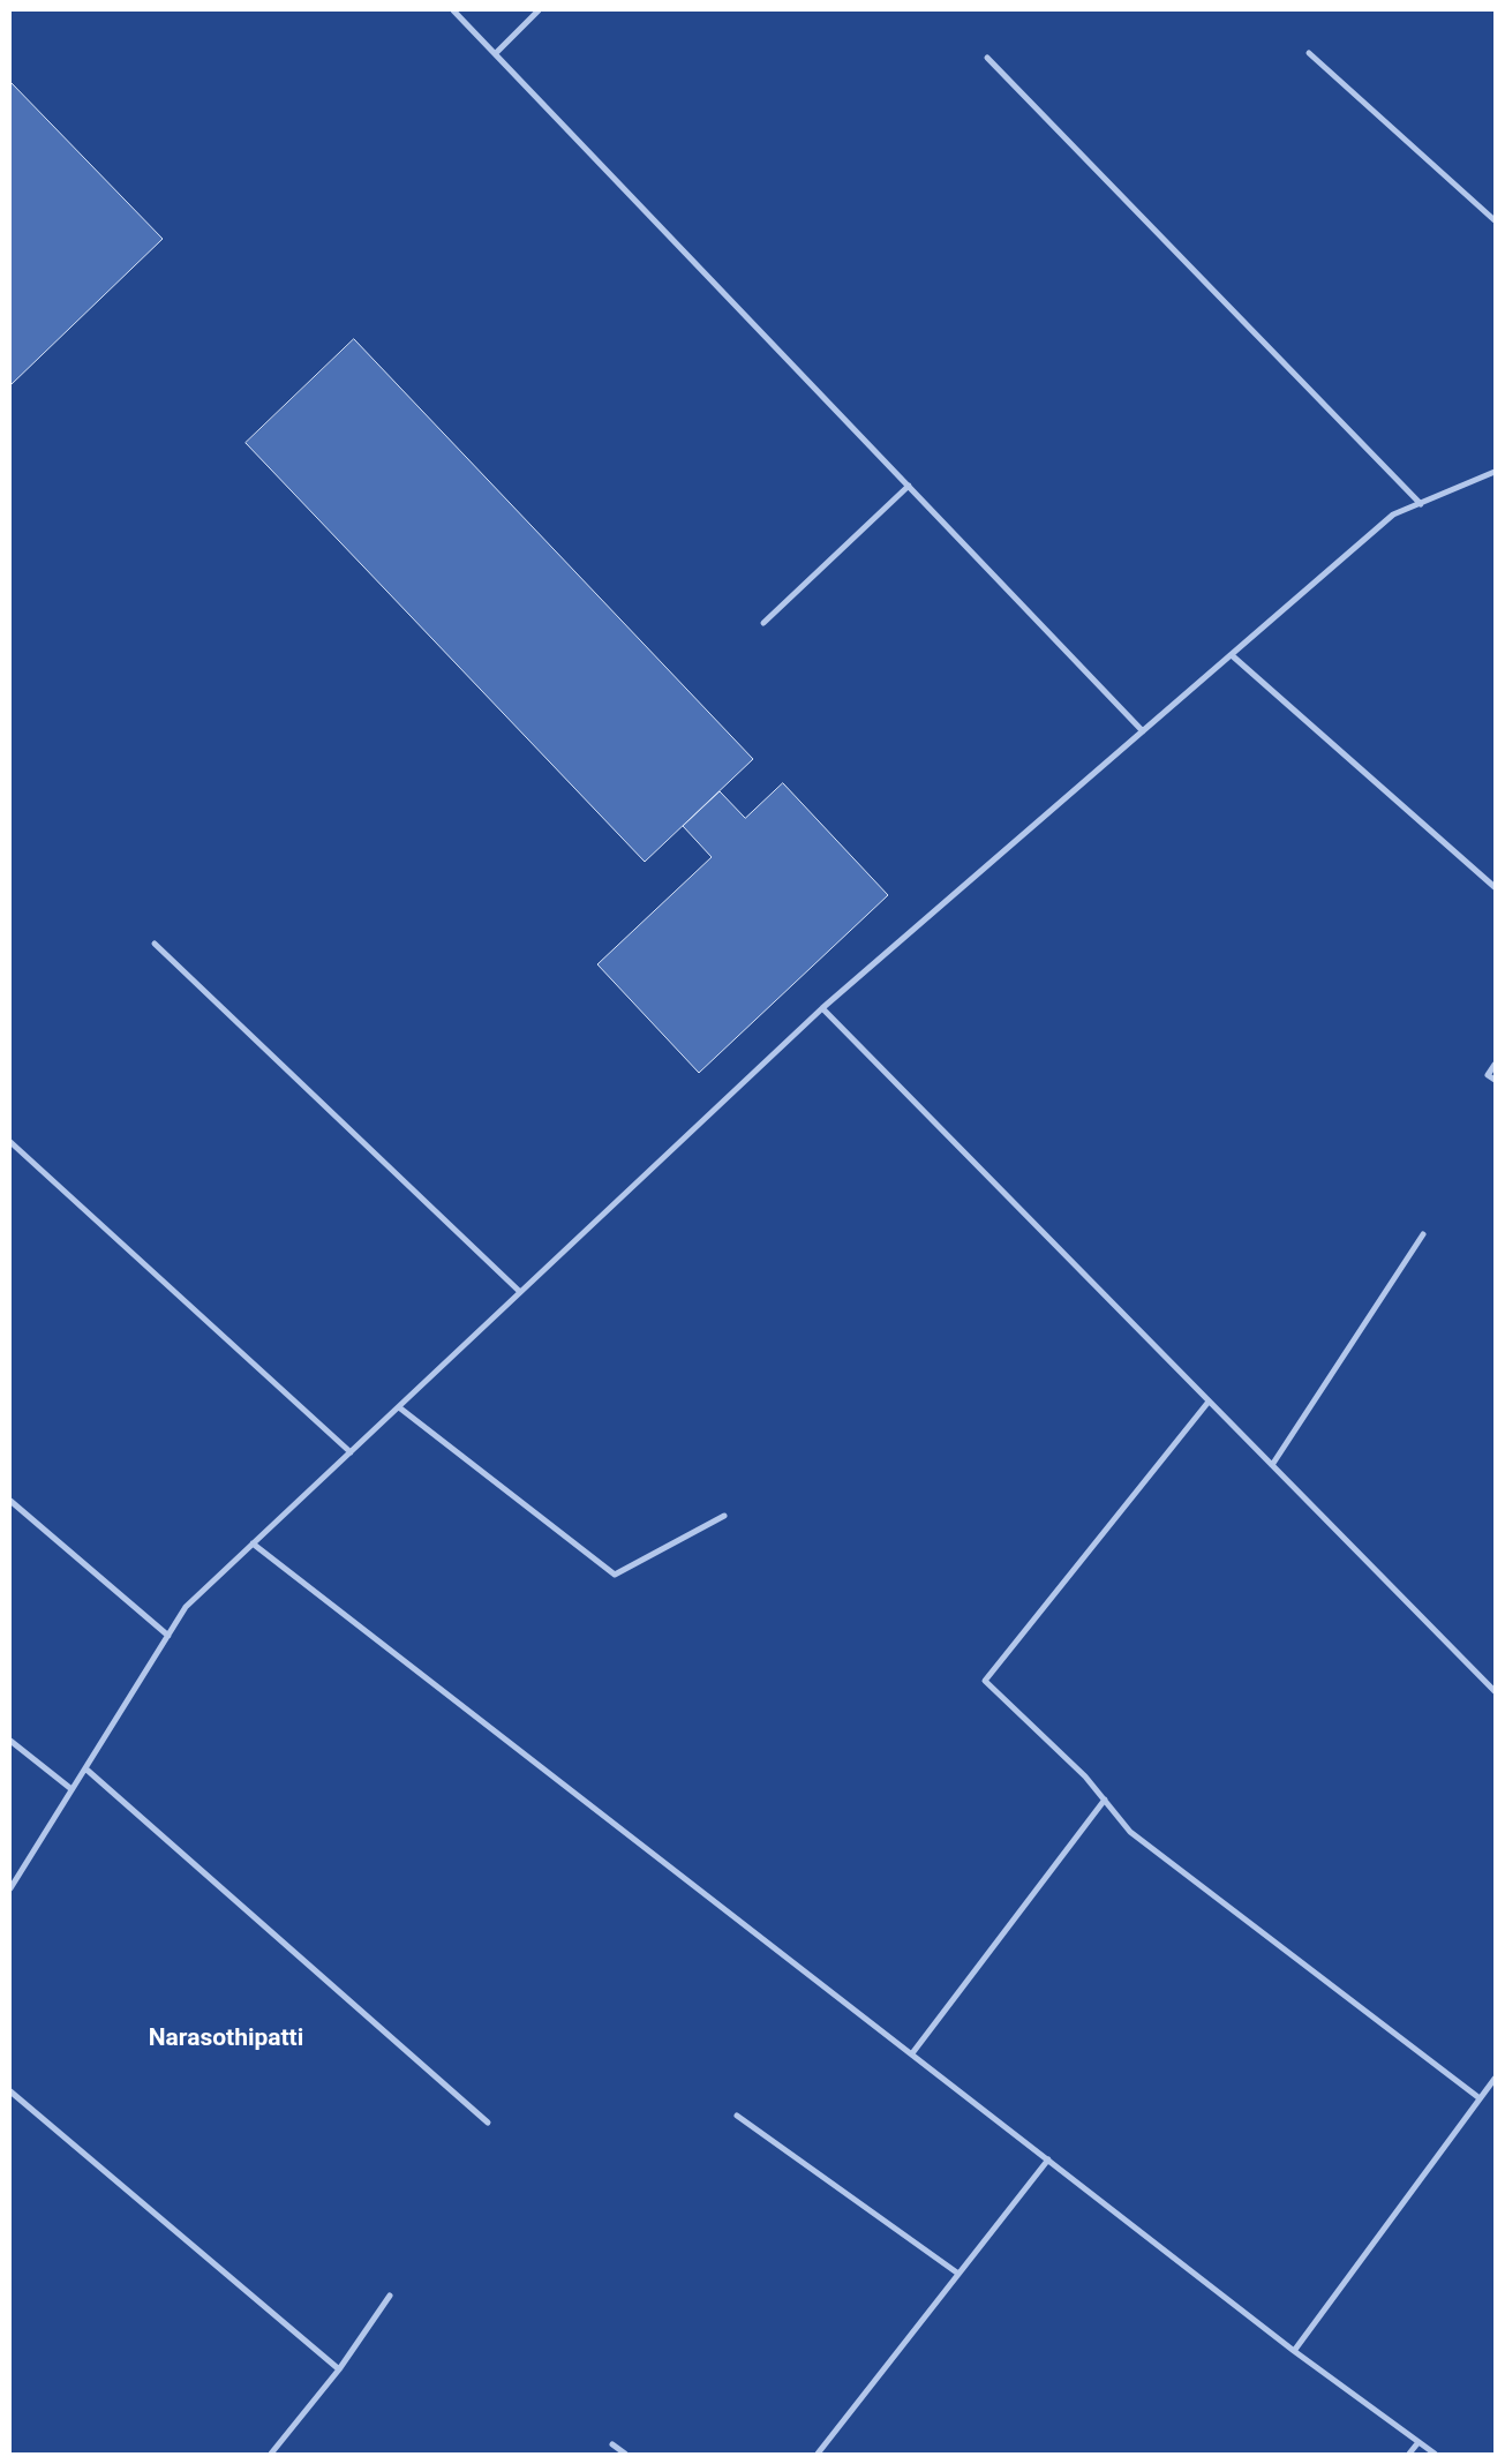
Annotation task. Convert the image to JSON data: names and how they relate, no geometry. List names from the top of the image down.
{
  "districts": ["Narasothipatti"]
}
